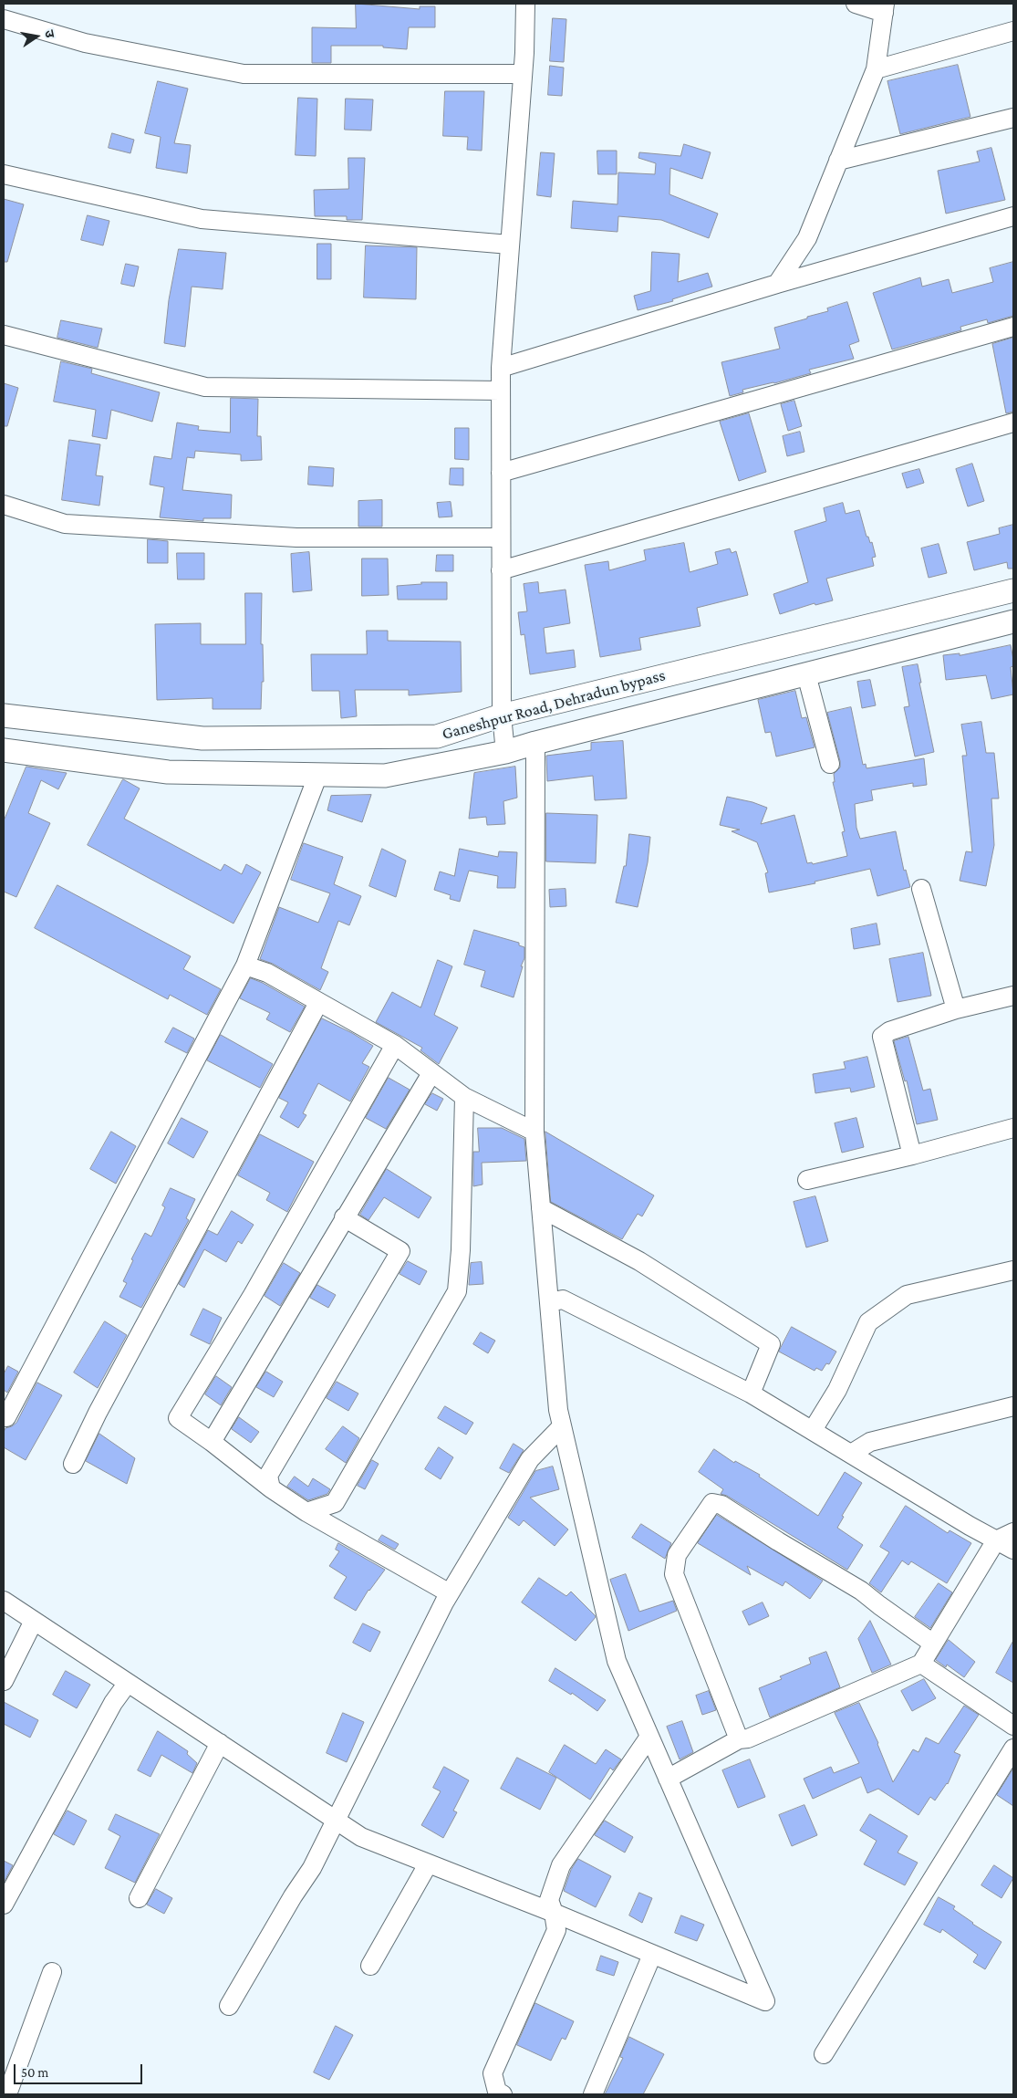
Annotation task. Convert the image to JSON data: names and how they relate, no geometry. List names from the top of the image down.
{
  "streets": {
    "main road": ["Ganeshpur Road, Dehradun bypass"]
  },
  "scale_bar": "50 m",
  "north": "right"
}
